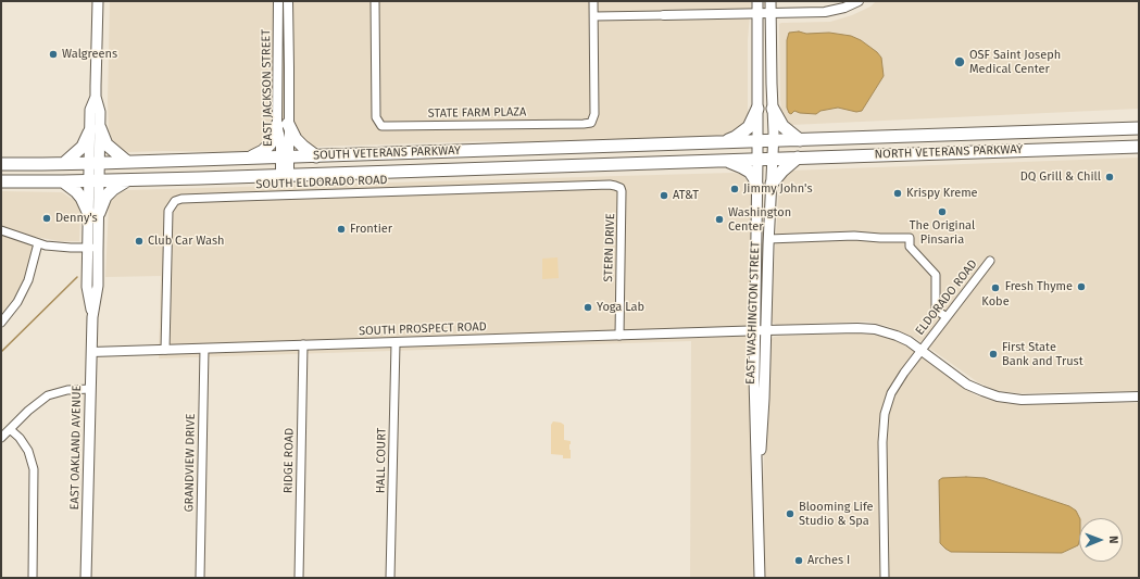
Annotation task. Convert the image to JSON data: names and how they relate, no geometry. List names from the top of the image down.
{
  "streets": {
    "highway": ["NORTH VETERANS PARKWAY", "SOUTH VETERANS PARKWAY"],
    "main road": ["EAST WASHINGTON STREET", "EAST OAKLAND AVENUE"],
    "street": [
      "EAST JACKSON STREET",
      "STATE FARM PLAZA",
      "SOUTH ELDORADO ROAD",
      "STERN DRIVE",
      "ELDORADO ROAD",
      "SOUTH PROSPECT ROAD",
      "RIDGE ROAD",
      "HALL COURT",
      "GRANDVIEW DRIVE"
    ]
  },
  "crossings": [
    ["EAST JACKSON STREET", "SOUTH VETERANS PARKWAY"],
    ["NORTH VETERANS PARKWAY", "SOUTH VETERANS PARKWAY"],
    ["NORTH VETERANS PARKWAY", "EAST WASHINGTON STREET"],
    ["SOUTH VETERANS PARKWAY", "EAST WASHINGTON STREET"],
    ["SOUTH VETERANS PARKWAY", "EAST OAKLAND AVENUE"],
    ["SOUTH ELDORADO ROAD", "STERN DRIVE"],
    ["SOUTH ELDORADO ROAD", "SOUTH PROSPECT ROAD"],
    ["STERN DRIVE", "SOUTH PROSPECT ROAD"],
    ["ELDORADO ROAD", "SOUTH PROSPECT ROAD"],
    ["EAST WASHINGTON STREET", "SOUTH PROSPECT ROAD"],
    ["SOUTH PROSPECT ROAD", "EAST OAKLAND AVENUE"],
    ["SOUTH PROSPECT ROAD", "RIDGE ROAD"],
    ["SOUTH PROSPECT ROAD", "HALL COURT"],
    ["SOUTH PROSPECT ROAD", "GRANDVIEW DRIVE"]
  ],
  "places": [
    "Walgreens",
    "OSF Saint Joseph Medical Center",
    "DQ Grill & Chill",
    "Jimmy John's",
    "Krispy Kreme",
    "AT&T",
    "The Original Pinsaria",
    "Denny's",
    "Washington Center",
    "Frontier",
    "Club Car Wash",
    "Fresh Thyme",
    "Kobe",
    "Yoga Lab",
    "First State Bank and Trust",
    "Blooming Life Studio & Spa",
    "Arches I"
  ],
  "north": "right"
}
